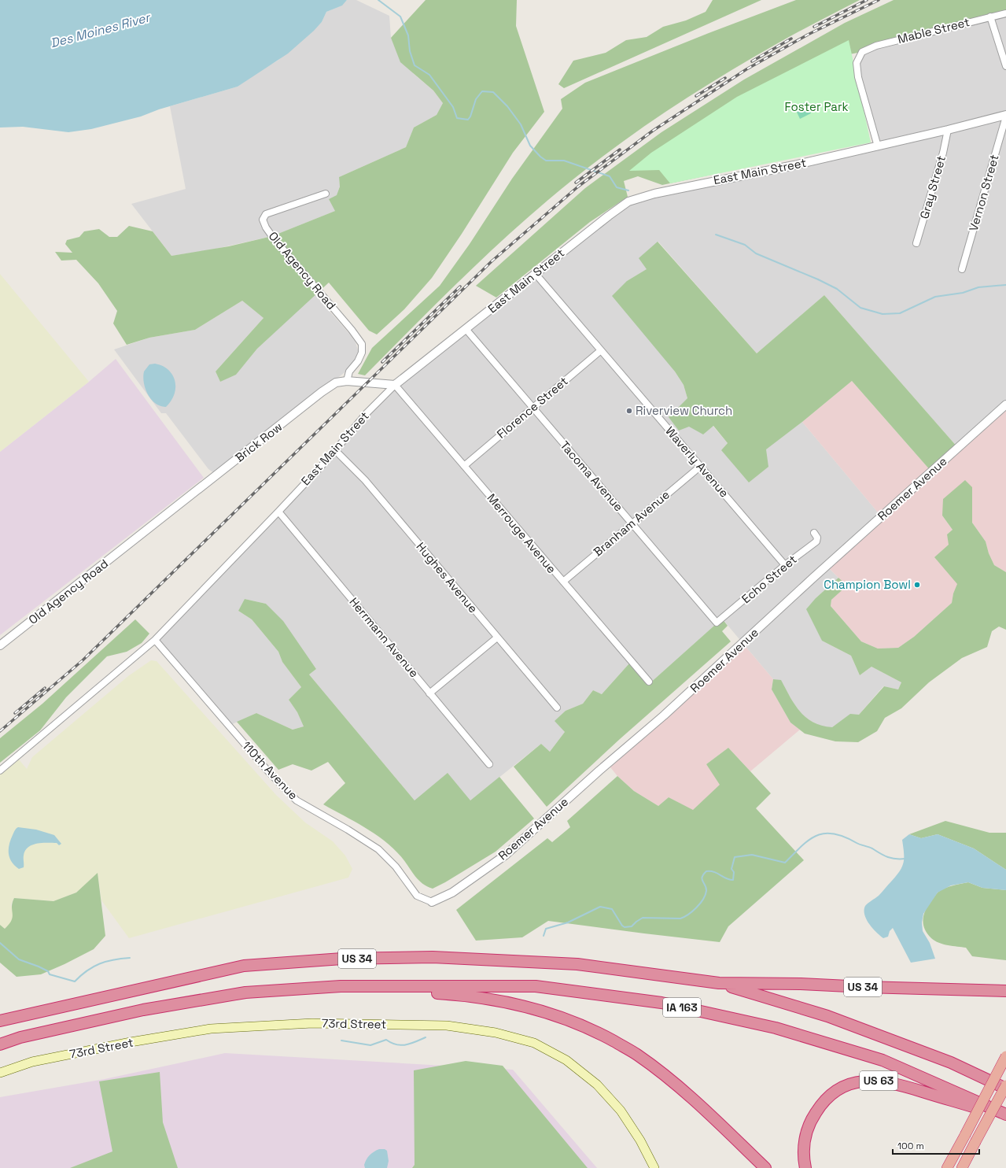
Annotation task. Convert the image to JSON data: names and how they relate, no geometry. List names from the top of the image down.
{
  "streets": {
    "highway": ["US 34", "IA 163", "US 63"],
    "main road": ["73rd Street"],
    "street": [
      "Mable Street",
      "East Main Street",
      "Gray Street",
      "Vernon Street",
      "Old Agency Road",
      "Florence Street",
      "Brick Row",
      "Waverly Avenue",
      "Tacoma Avenue",
      "Roemer Avenue",
      "Branham Avenue",
      "Merrouge Avenue",
      "Hughes Avenue",
      "Echo Street",
      "Herrmann Avenue",
      "110th Avenue"
    ]
  },
  "crossings": [
    ["Mable Street", "East Main Street"],
    ["East Main Street", "Gray Street"],
    ["East Main Street", "Vernon Street"],
    ["East Main Street", "Brick Row"],
    ["East Main Street", "Waverly Avenue"],
    ["East Main Street", "Tacoma Avenue"],
    ["East Main Street", "Merrouge Avenue"],
    ["East Main Street", "Hughes Avenue"],
    ["East Main Street", "Herrmann Avenue"],
    ["East Main Street", "110th Avenue"],
    ["Old Agency Road", "Brick Row"],
    ["Florence Street", "Waverly Avenue"],
    ["Florence Street", "Tacoma Avenue"],
    ["Florence Street", "Merrouge Avenue"],
    ["Brick Row", "Merrouge Avenue"],
    ["Waverly Avenue", "Branham Avenue"],
    ["Waverly Avenue", "Echo Street"],
    ["Tacoma Avenue", "Branham Avenue"],
    ["Tacoma Avenue", "Echo Street"],
    ["Roemer Avenue", "110th Avenue"],
    ["Branham Avenue", "Merrouge Avenue"],
    ["IA 163", "US 63"]
  ],
  "water": ["Des Moines River"],
  "parks": ["Foster Park"],
  "places": ["Riverview Church", "Champion Bowl"],
  "scale_bar": "100 m"
}
